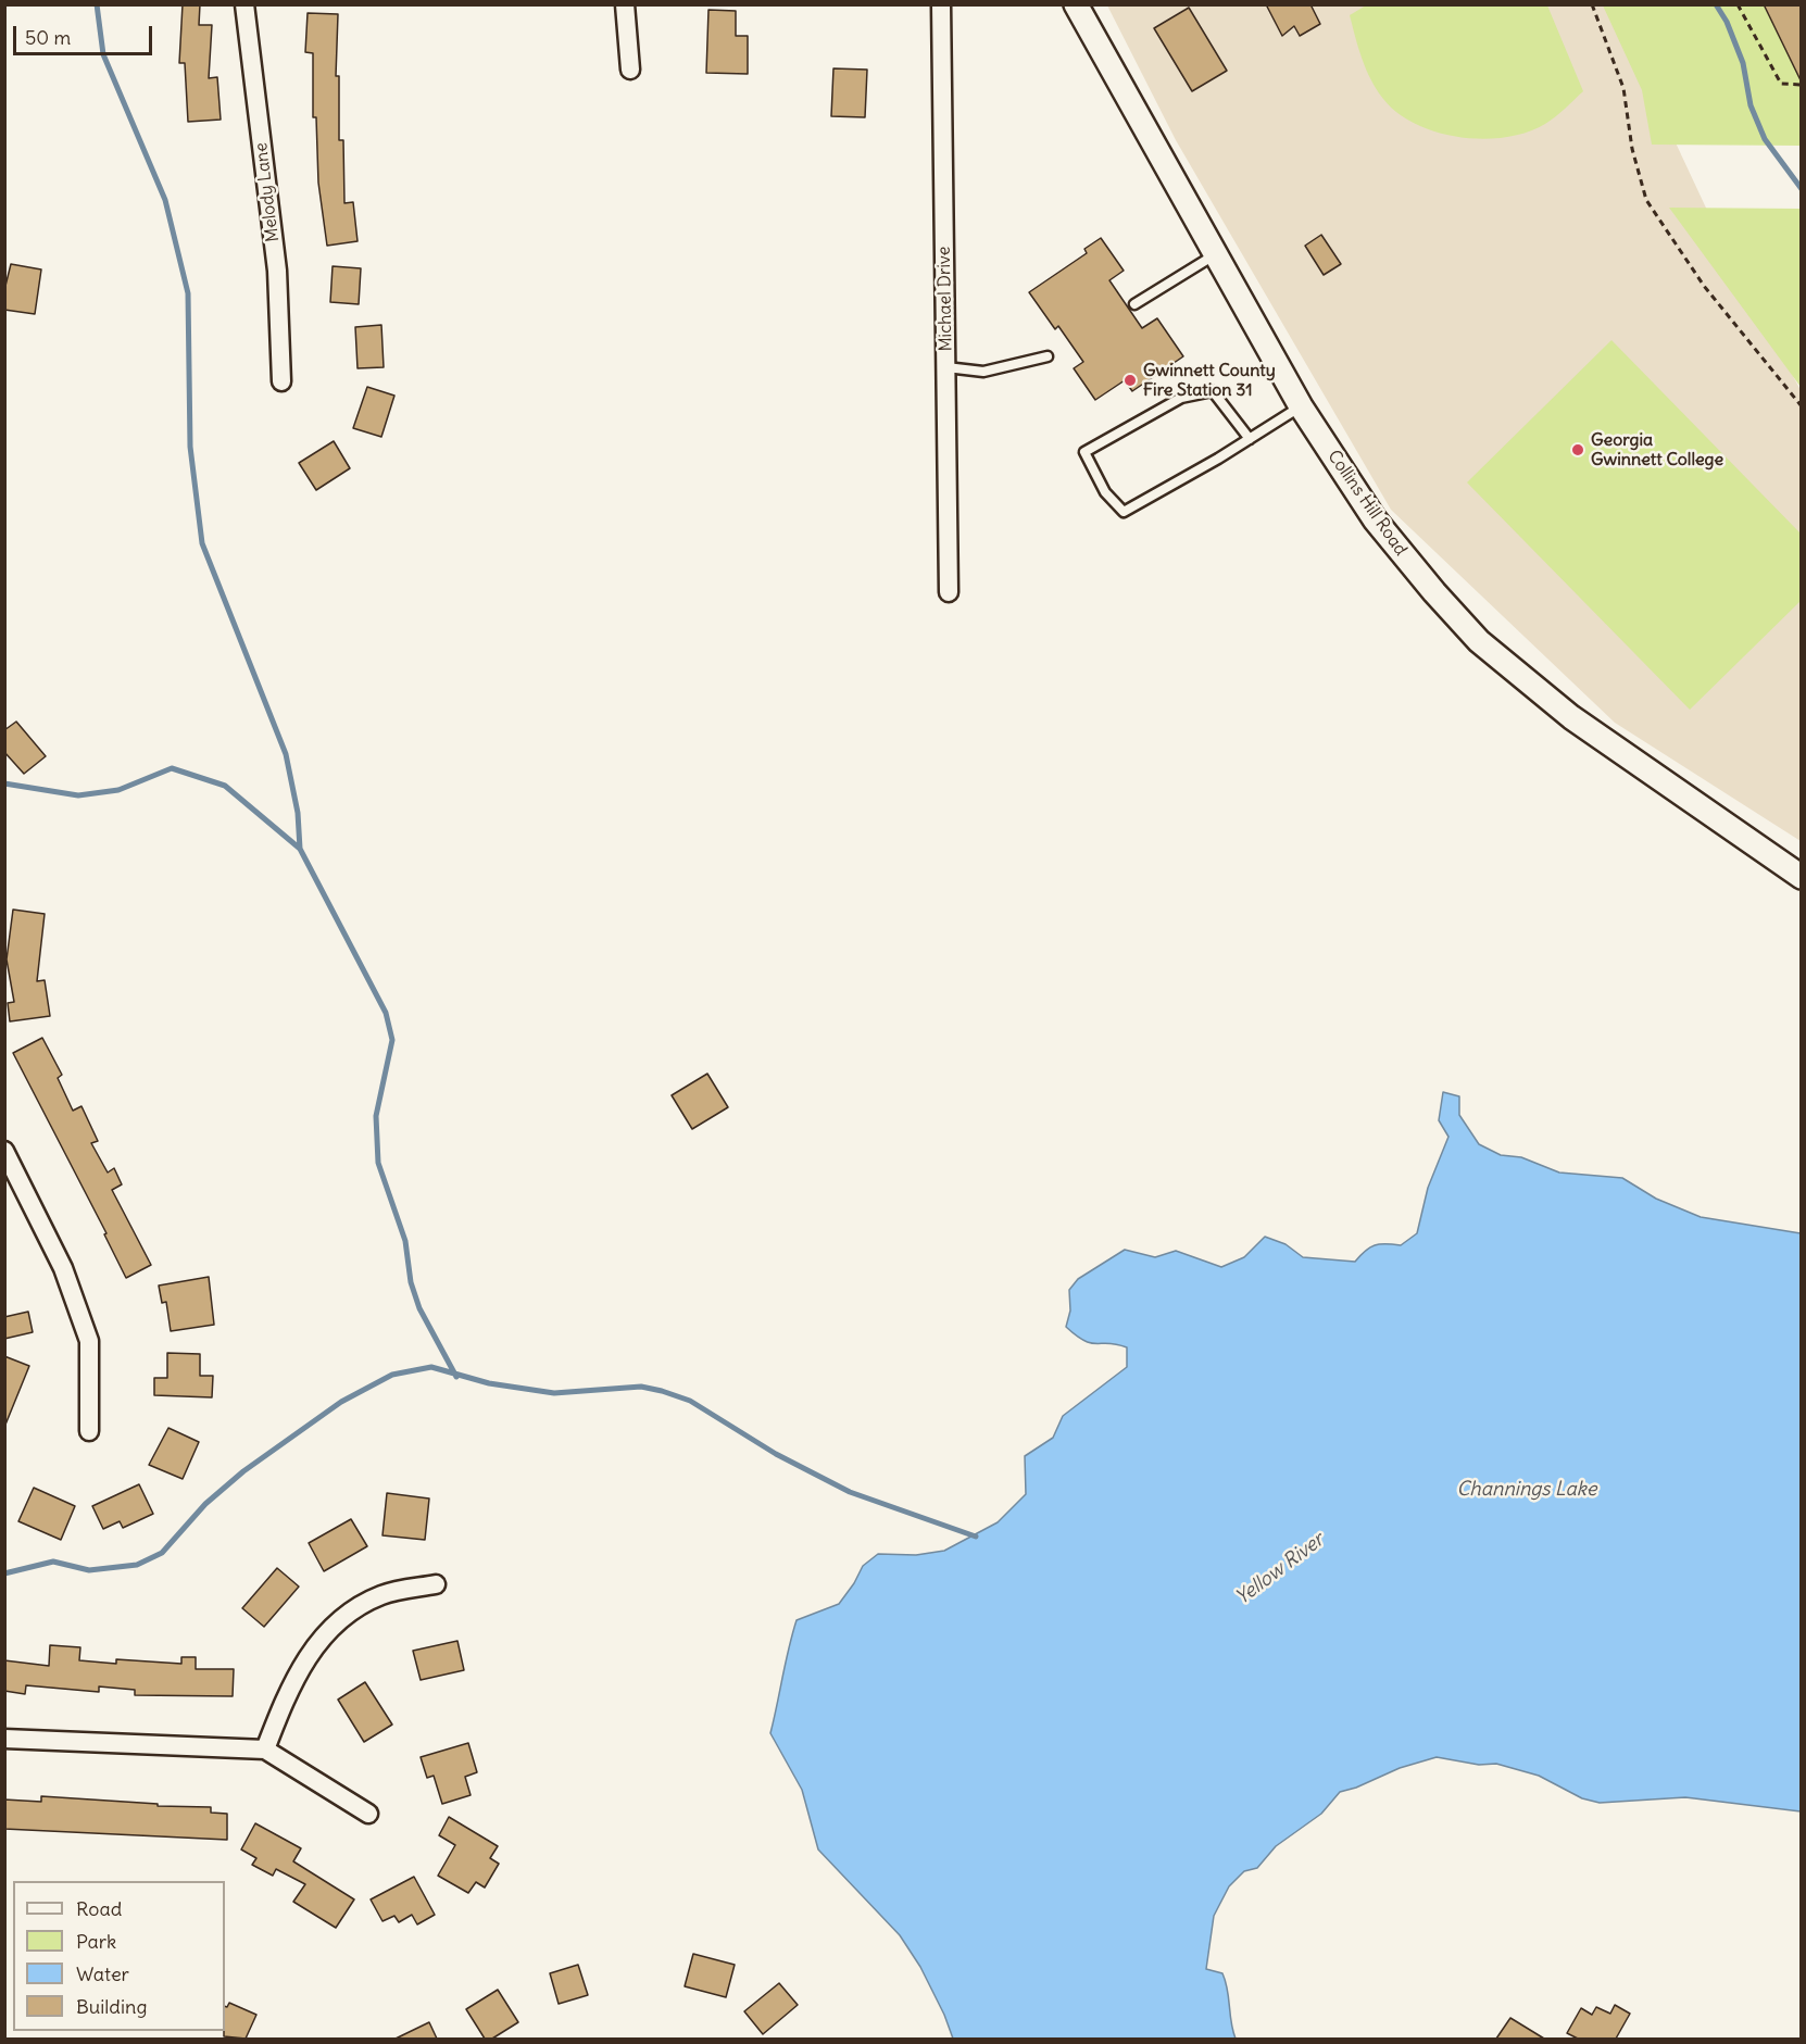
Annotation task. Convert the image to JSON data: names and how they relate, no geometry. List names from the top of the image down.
{
  "streets": {
    "street": ["Melody Lane", "Michael Drive", "Collins Hill Road"]
  },
  "water": ["Channings Lake", "Yellow River"],
  "places": ["Gwinnett County Fire Station 31", "Georgia Gwinnett College"],
  "legend": [
    "Road",
    "Park",
    "Water",
    "Building"
  ],
  "scale_bar": "50 m"
}
